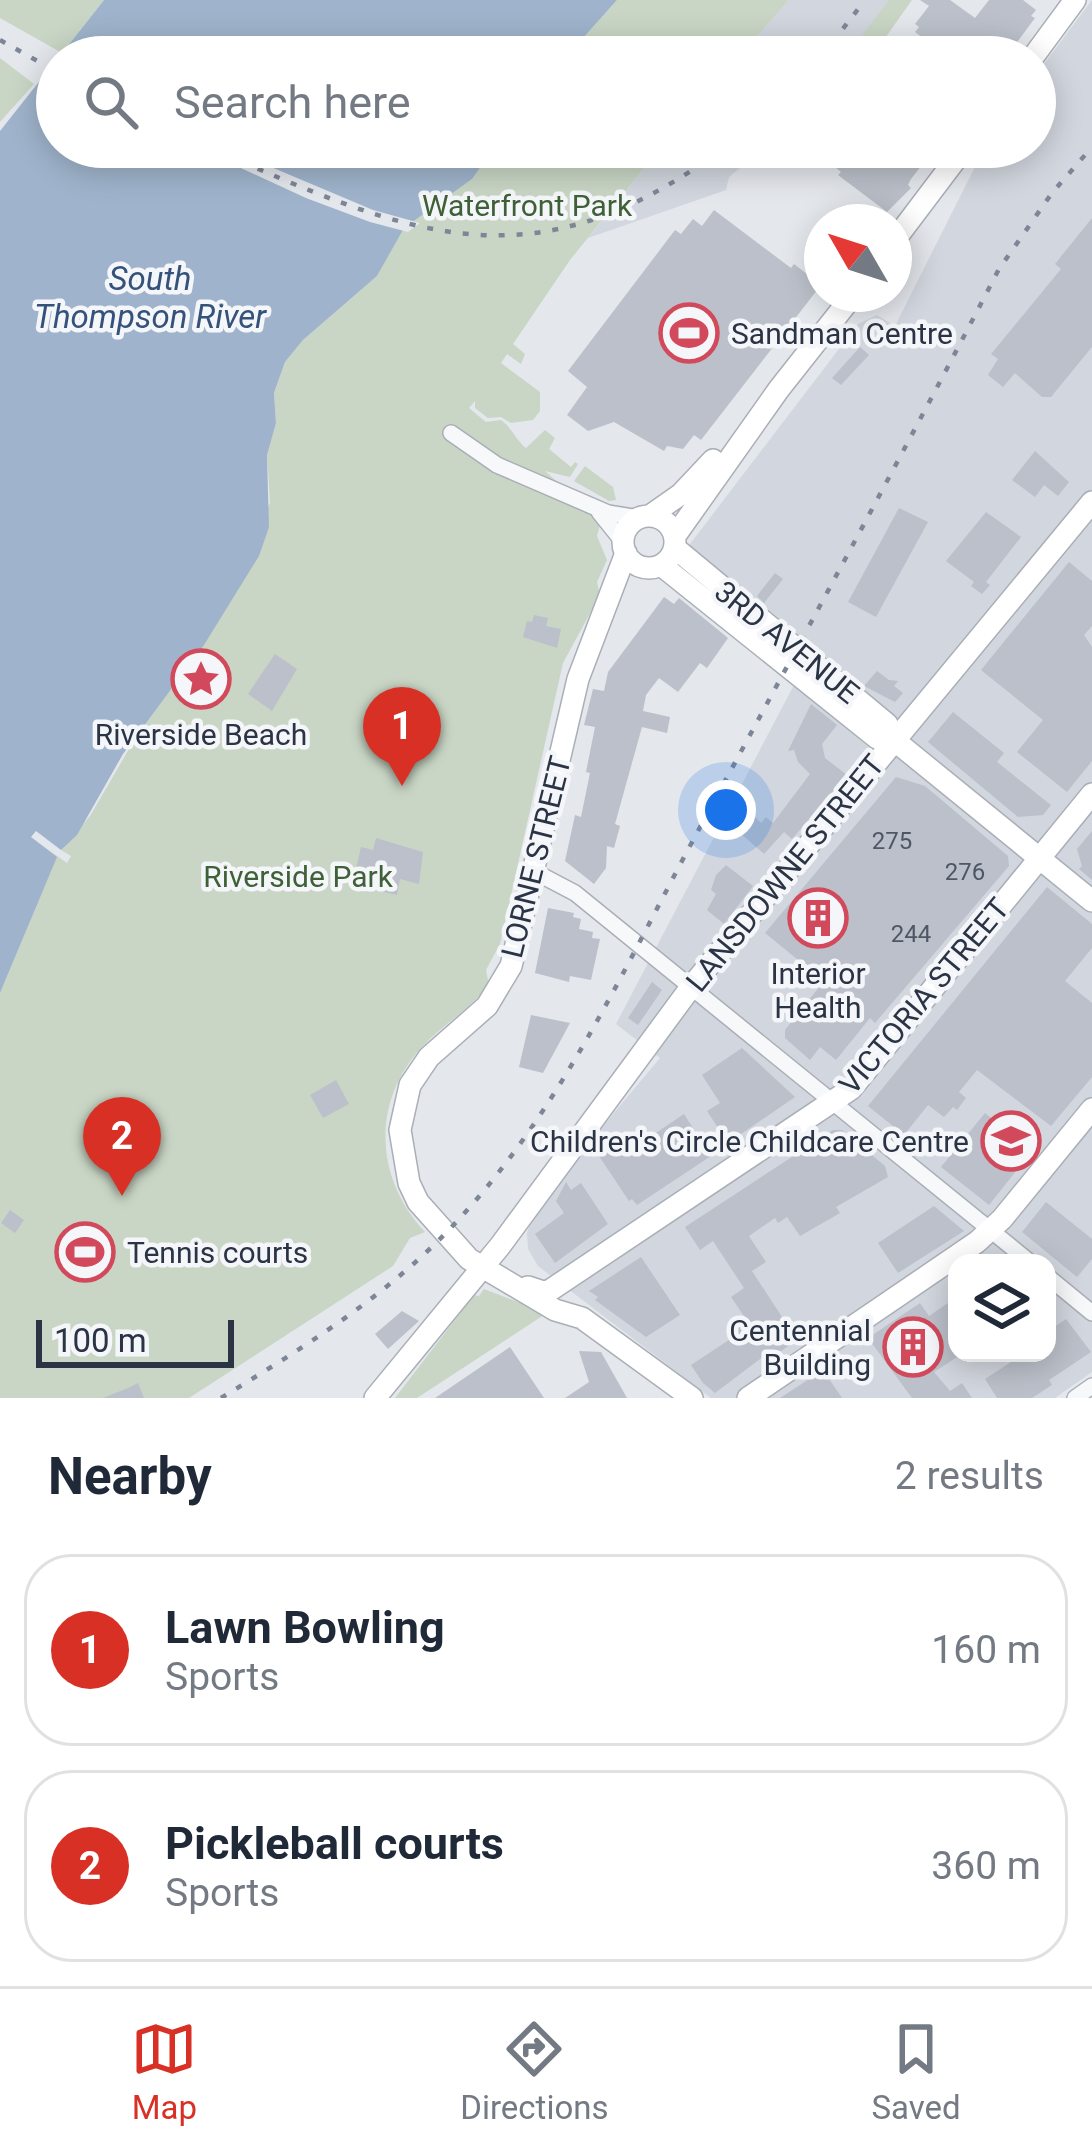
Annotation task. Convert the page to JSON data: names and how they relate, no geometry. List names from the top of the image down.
{
  "streets": {
    "street": [
      "3RD AVENUE",
      "LORNE STREET",
      "LANSDOWNE STREET",
      "VICTORIA STREET"
    ]
  },
  "crossings": [
    ["3RD AVENUE", "LORNE STREET"],
    ["3RD AVENUE", "LANSDOWNE STREET"],
    ["3RD AVENUE", "VICTORIA STREET"],
    ["LORNE STREET", "LANSDOWNE STREET"]
  ],
  "water": ["South Thompson River"],
  "parks": ["Waterfront Park", "Riverside Park"],
  "places": {
    "sports": ["Sandman Centre", "Tennis courts"],
    "place": ["Riverside Beach"],
    "building": ["Interior Health", "Centennial Building"],
    "school or university": ["Children's Circle Childcare Centre"]
  },
  "house_numbers": ["275", "276", "244"],
  "scale_bar": "100 m",
  "north": "top left",
  "page": {
    "search": "Search here",
    "pins": ["1", "2"],
    "scale": "100 m",
    "heading": ["Nearby", "2 results"],
    "list": [
      {
        "mark": "1",
        "name": "Lawn Bowling",
        "note": "Sports",
        "value": "160 m"
      },
      {
        "mark": "2",
        "name": "Pickleball courts",
        "note": "Sports",
        "value": "360 m"
      }
    ],
    "nav": ["Map", "Directions", "Saved"]
  }
}
